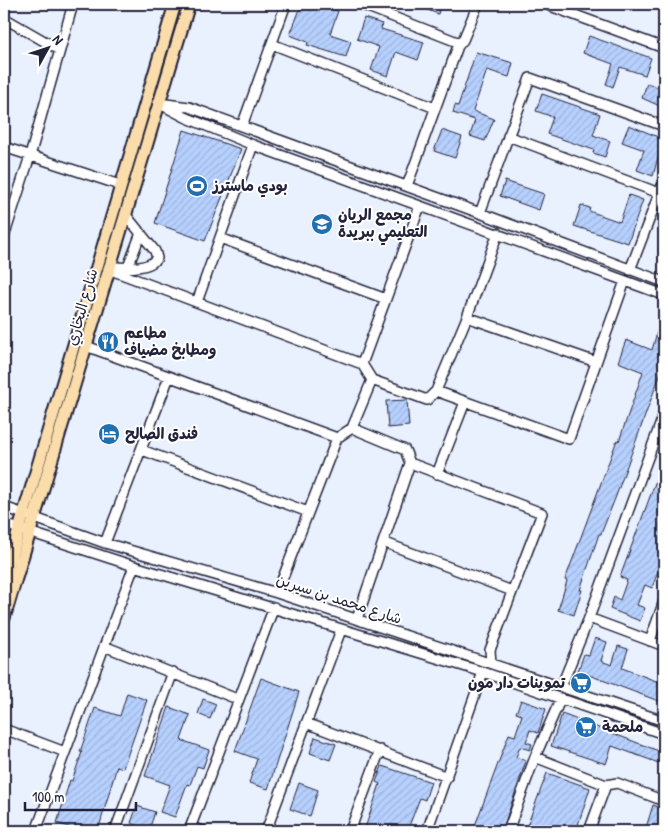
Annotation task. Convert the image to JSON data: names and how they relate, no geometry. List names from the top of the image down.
{
  "streets": {
    "main road": ["شارع البخاري"],
    "street": ["شارع محمد بن سيرين"]
  },
  "crossings": [
    ["شارع البخاري", "شارع محمد بن سيرين"]
  ],
  "places": {
    "sports": ["بودي ماسترز"],
    "school or university": ["مجمع الريان التعليمي ببريدة"],
    "restaurant": ["مطاعم ومطابخ مضياف"],
    "hotel": ["فندق الصالح"],
    "supermarket": ["تموينات دار مون", "ملحمة"]
  },
  "scale_bar": "100 m",
  "north": "top right"
}
